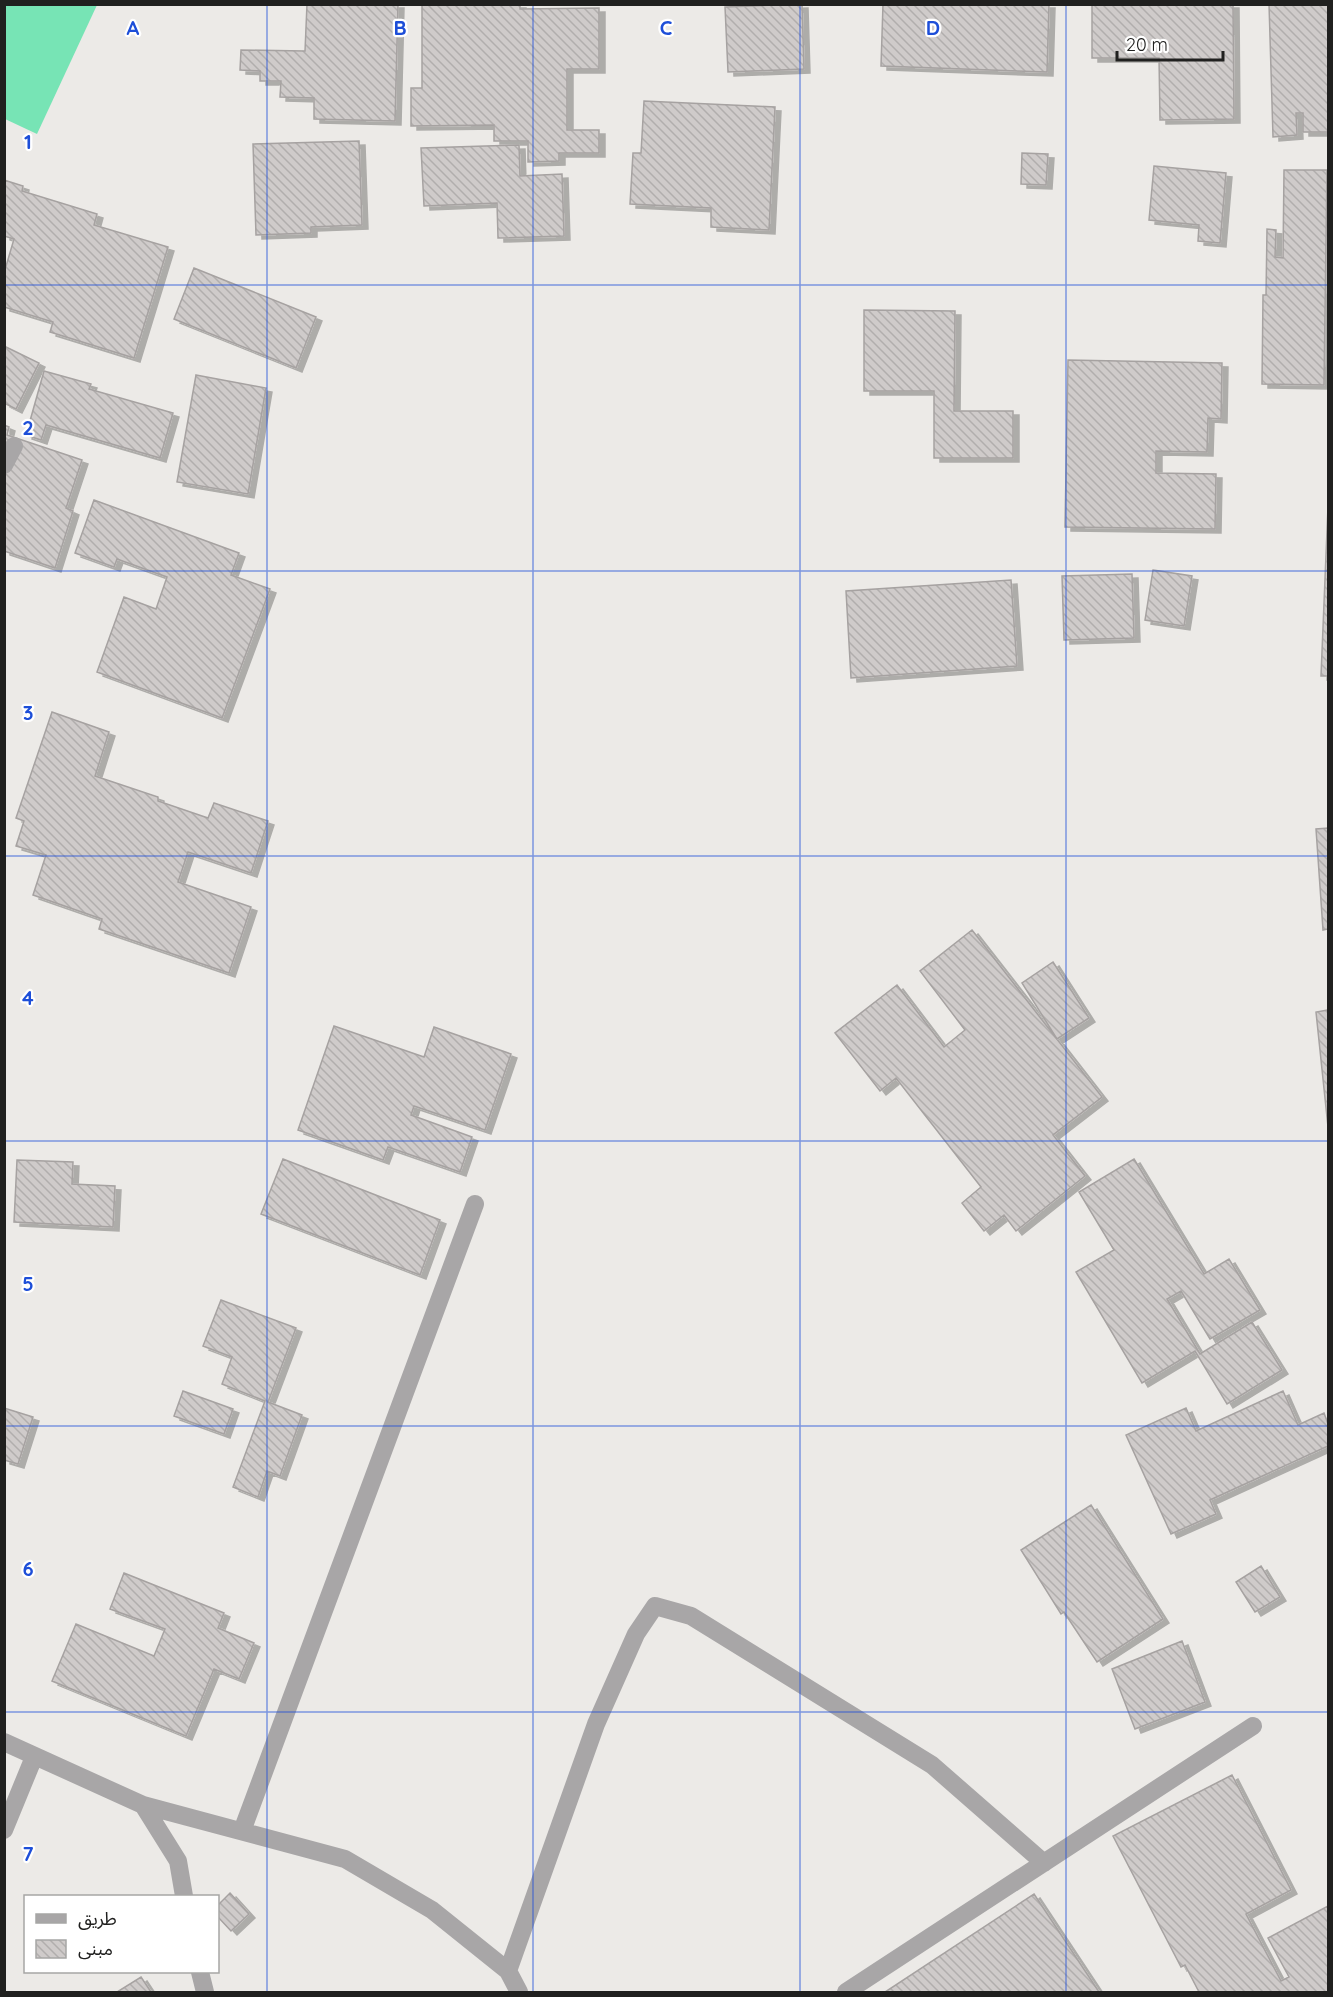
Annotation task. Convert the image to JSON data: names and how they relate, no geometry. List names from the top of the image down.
{
  "legend": ["طريق", "مبنى"],
  "scale_bar": "20 m",
  "grid": {
    "columns": [
      "A",
      "B",
      "C",
      "D"
    ],
    "rows": [
      "1",
      "2",
      "3",
      "4",
      "5",
      "6",
      "7"
    ]
  }
}
